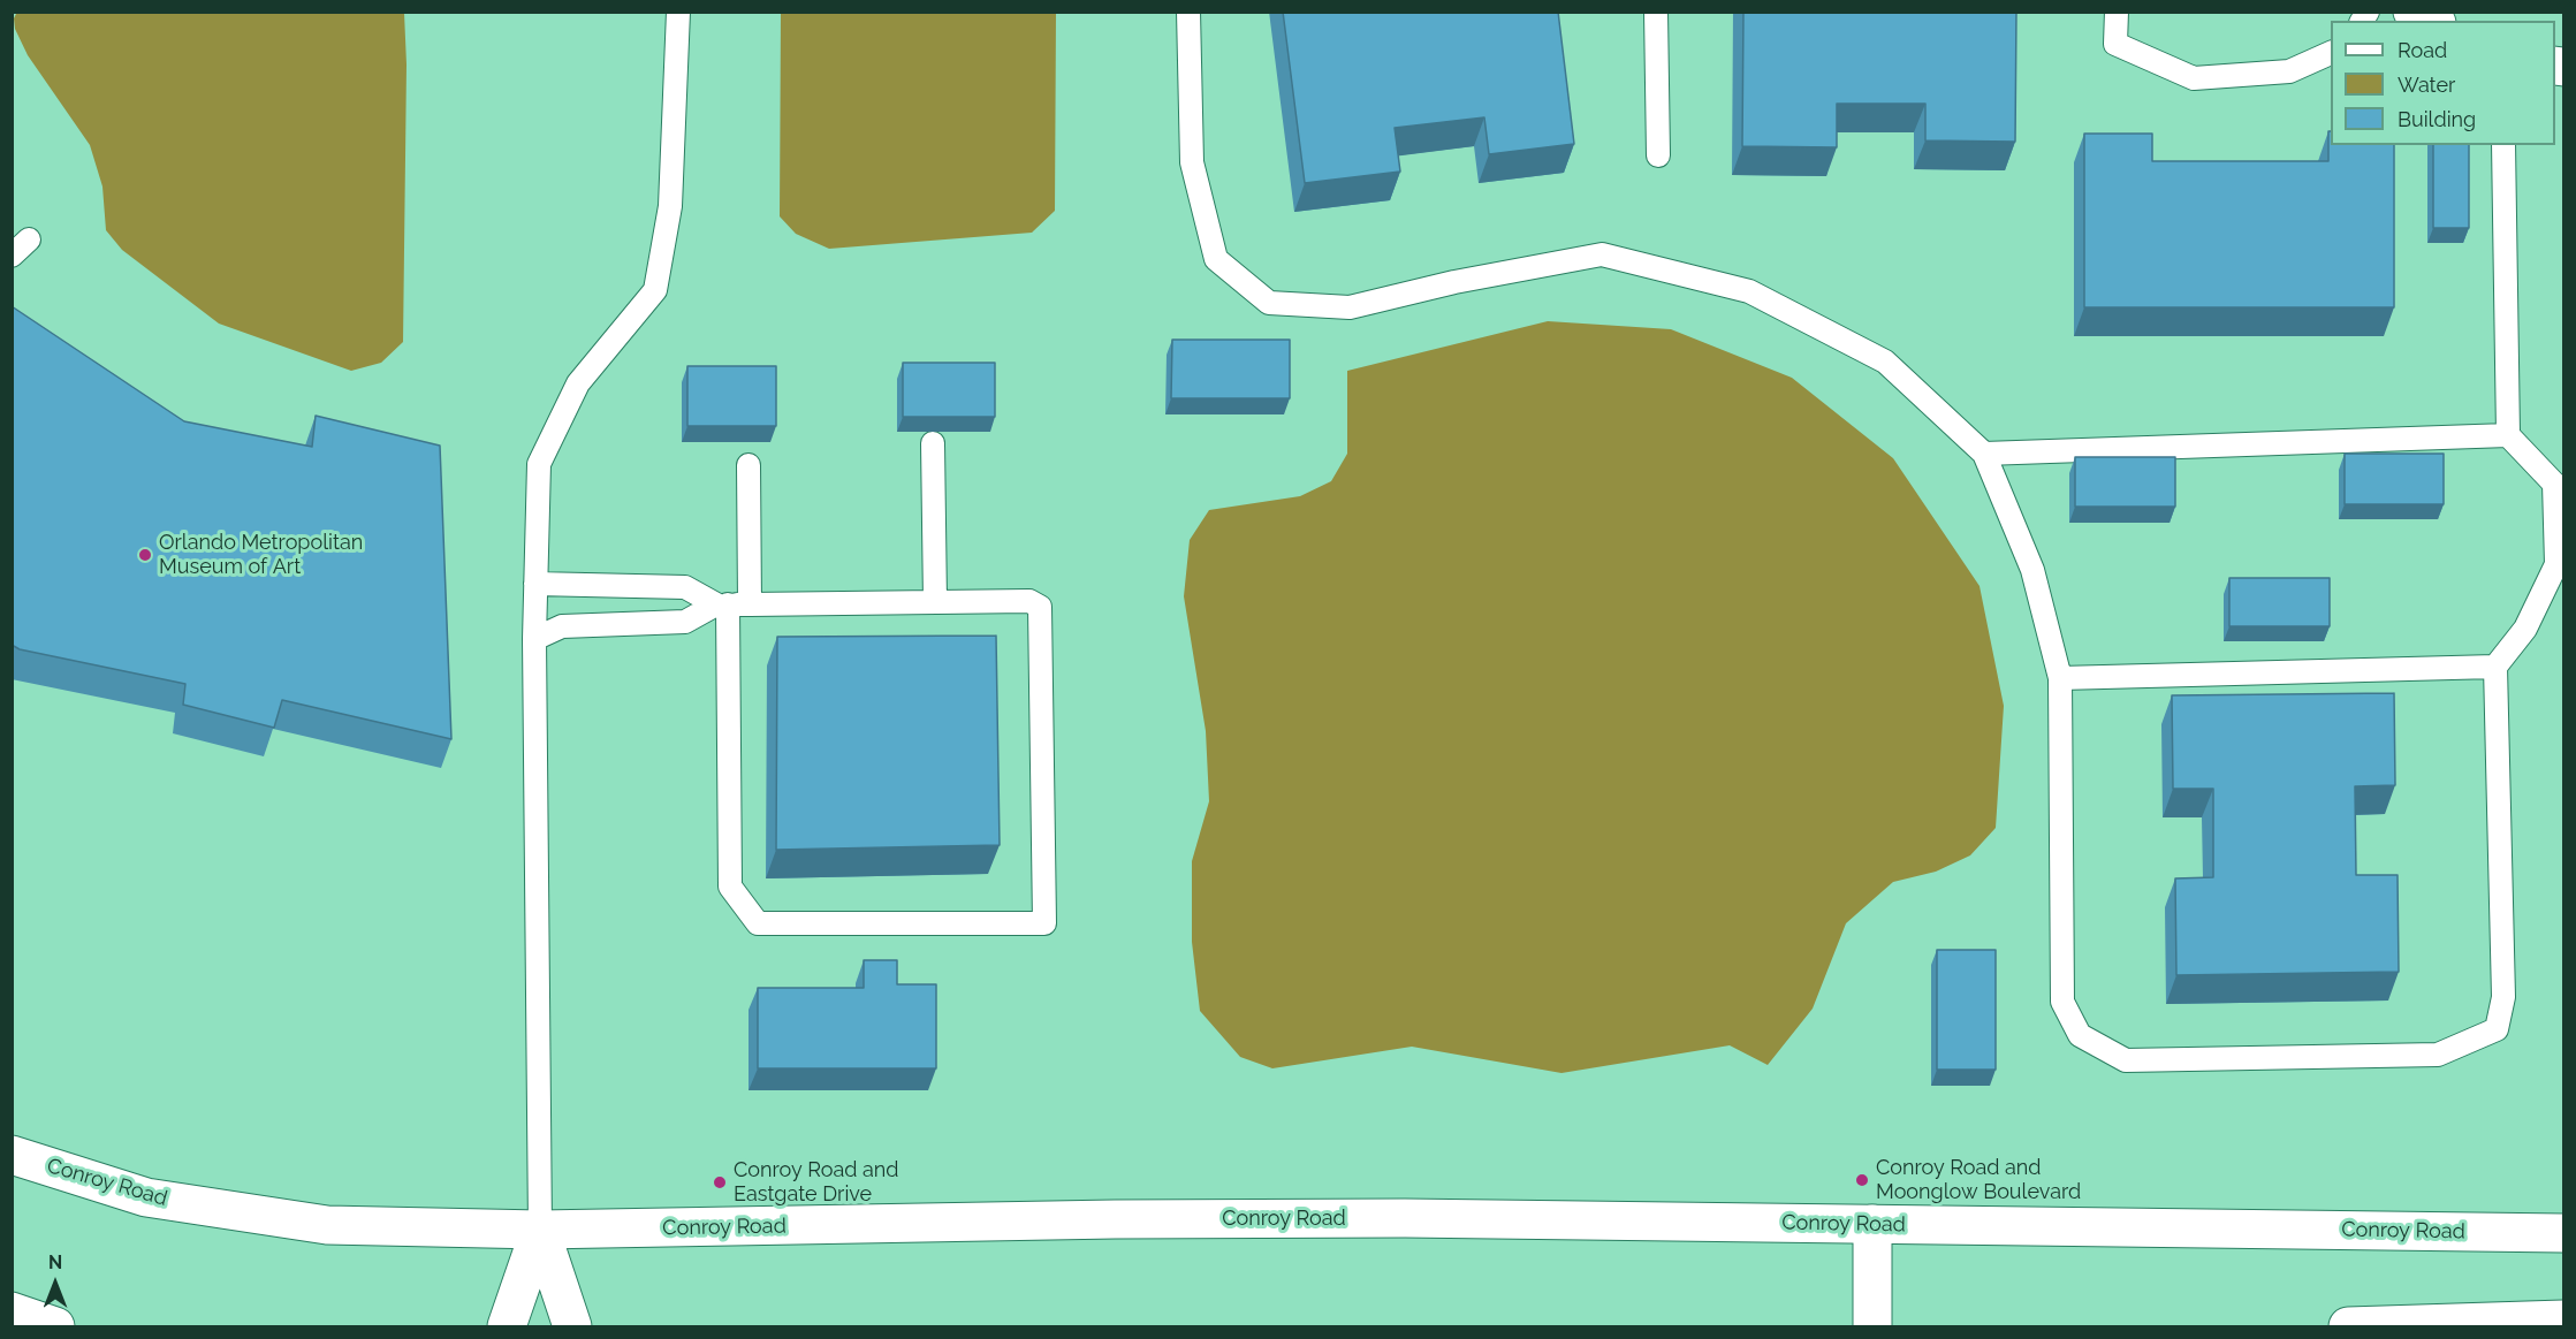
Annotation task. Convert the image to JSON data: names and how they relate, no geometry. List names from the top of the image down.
{
  "streets": {
    "main road": ["Conroy Road"]
  },
  "places": ["Orlando Metropolitan Museum of Art", "Conroy Road and Moonglow Boulevard", "Conroy Road and Eastgate Drive"],
  "legend": ["Road", "Water", "Building"],
  "north": "top"
}
